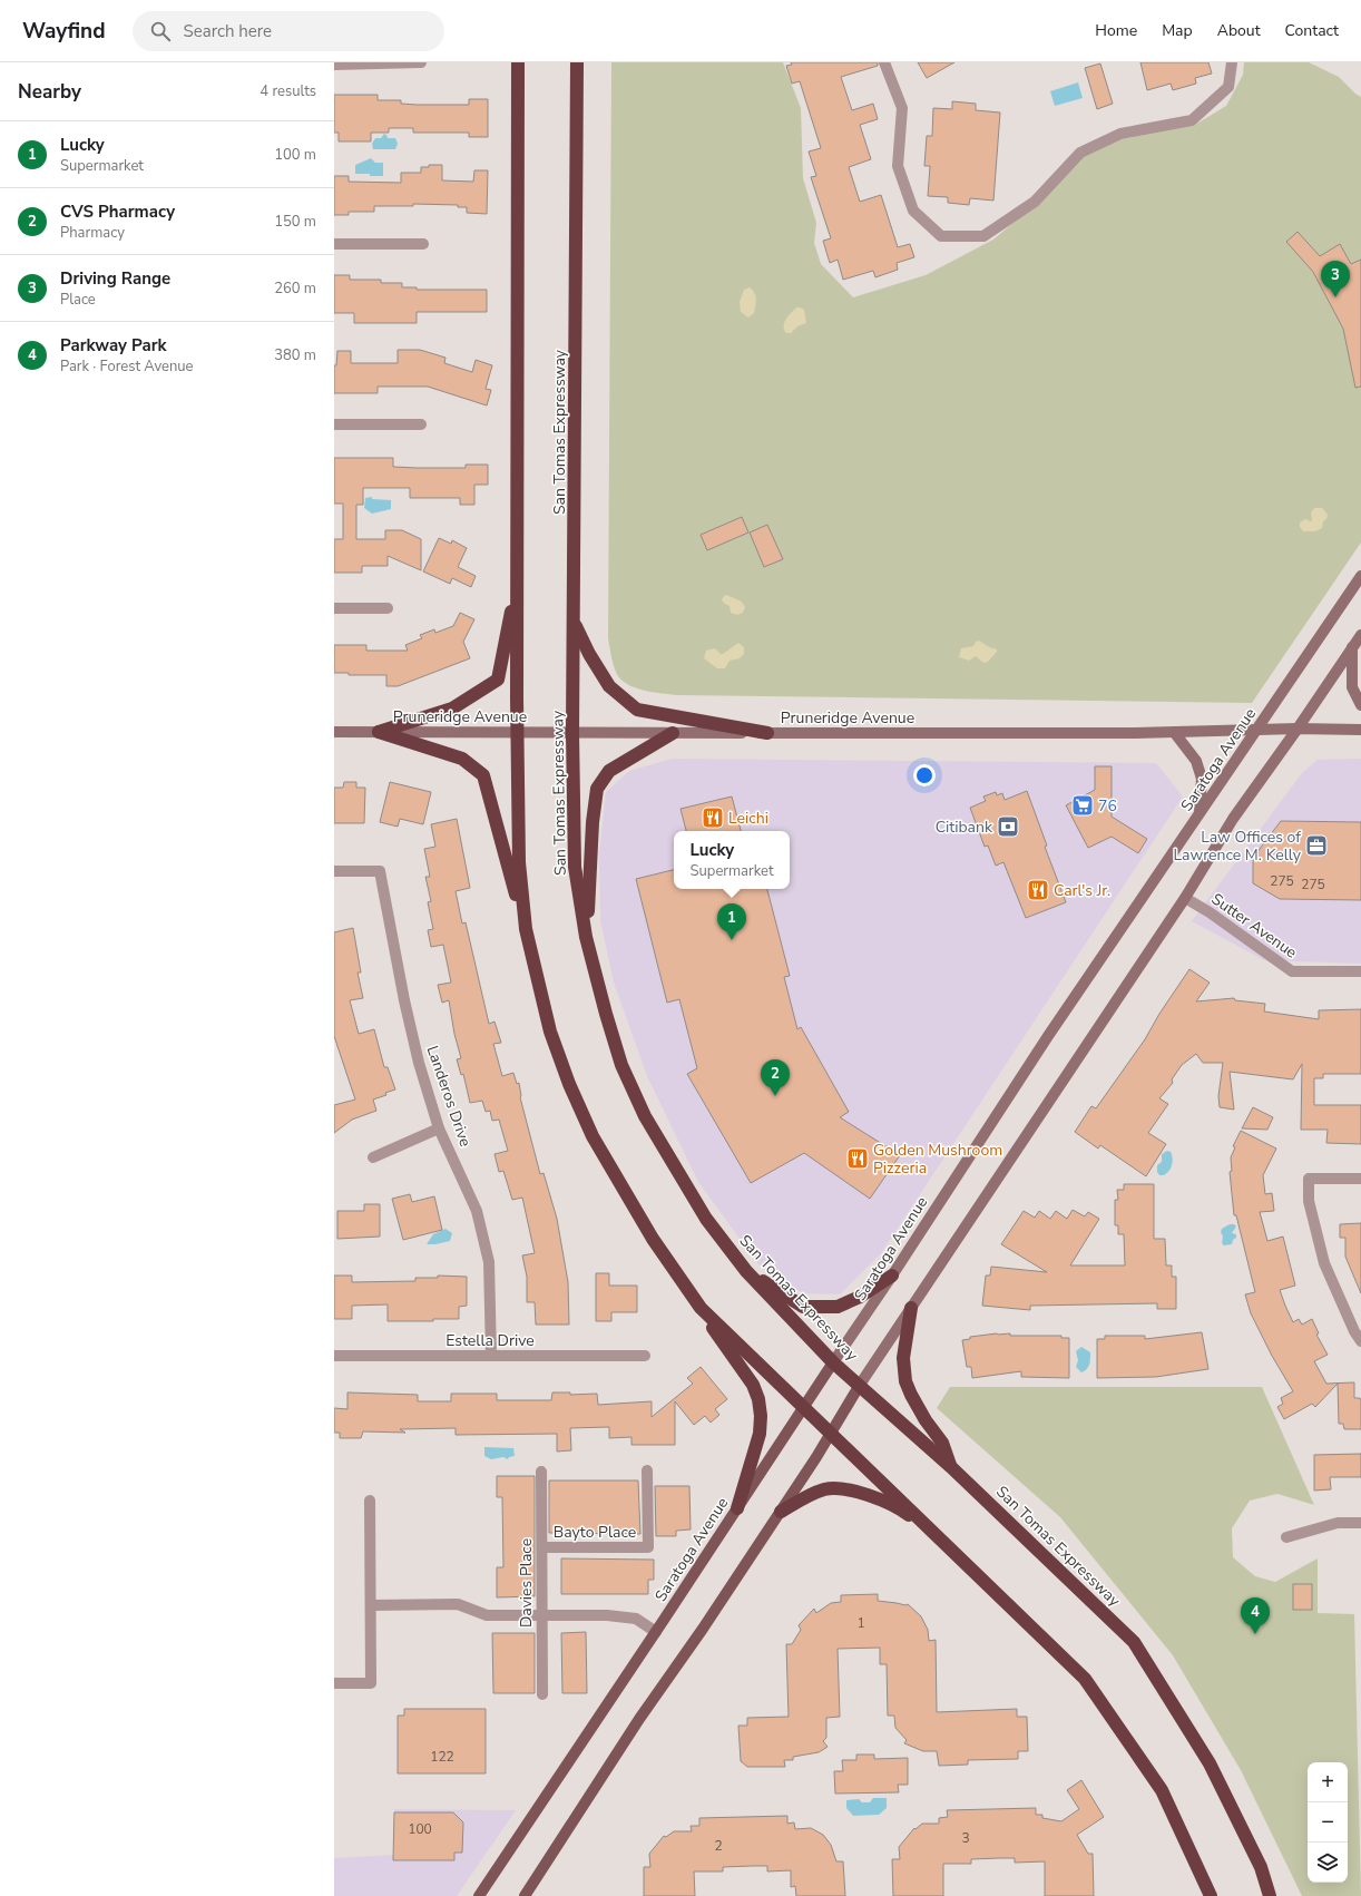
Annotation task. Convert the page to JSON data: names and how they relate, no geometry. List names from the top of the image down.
{
  "streets": {
    "highway": ["San Tomas Expressway"],
    "main road": ["Pruneridge Avenue", "Saratoga Avenue"],
    "street": [
      "Sutter Avenue",
      "Landeros Drive",
      "Estella Drive",
      "Bayto Place",
      "Davies Place"
    ]
  },
  "crossings": [
    ["San Tomas Expressway", "Pruneridge Avenue"],
    ["San Tomas Expressway", "Saratoga Avenue"],
    ["Pruneridge Avenue", "Saratoga Avenue"],
    ["Landeros Drive", "Estella Drive"],
    ["Bayto Place", "Davies Place"]
  ],
  "places": {
    "supermarket": ["76"],
    "restaurant": ["Leichi", "Carl's Jr.", "Golden Mushroom Pizzeria"],
    "bank": ["Citibank"],
    "office": ["Law Offices of Lawrence M. Kelly"]
  },
  "house_numbers": [
    "275",
    "275",
    "1",
    "122",
    "100",
    "3",
    "2"
  ],
  "page": {
    "header": "Wayfind",
    "search": "Search here",
    "nav": [
      "Home",
      "Map",
      "About",
      "Contact"
    ],
    "heading": ["Nearby", "4 results"],
    "list": [
      {
        "mark": "1",
        "name": "Lucky",
        "note": "Supermarket",
        "value": "100 m"
      },
      {
        "mark": "2",
        "name": "CVS Pharmacy",
        "note": "Pharmacy",
        "value": "150 m"
      },
      {
        "mark": "3",
        "name": "Driving Range",
        "note": "Place",
        "value": "260 m"
      },
      {
        "mark": "4",
        "name": "Parkway Park",
        "note": "Park · Forest Avenue",
        "value": "380 m"
      }
    ],
    "pins": [
      "3",
      "1",
      "2",
      "4"
    ],
    "popup": ["Lucky", "Supermarket"],
    "map_buttons": ["+", "−"]
  }
}
